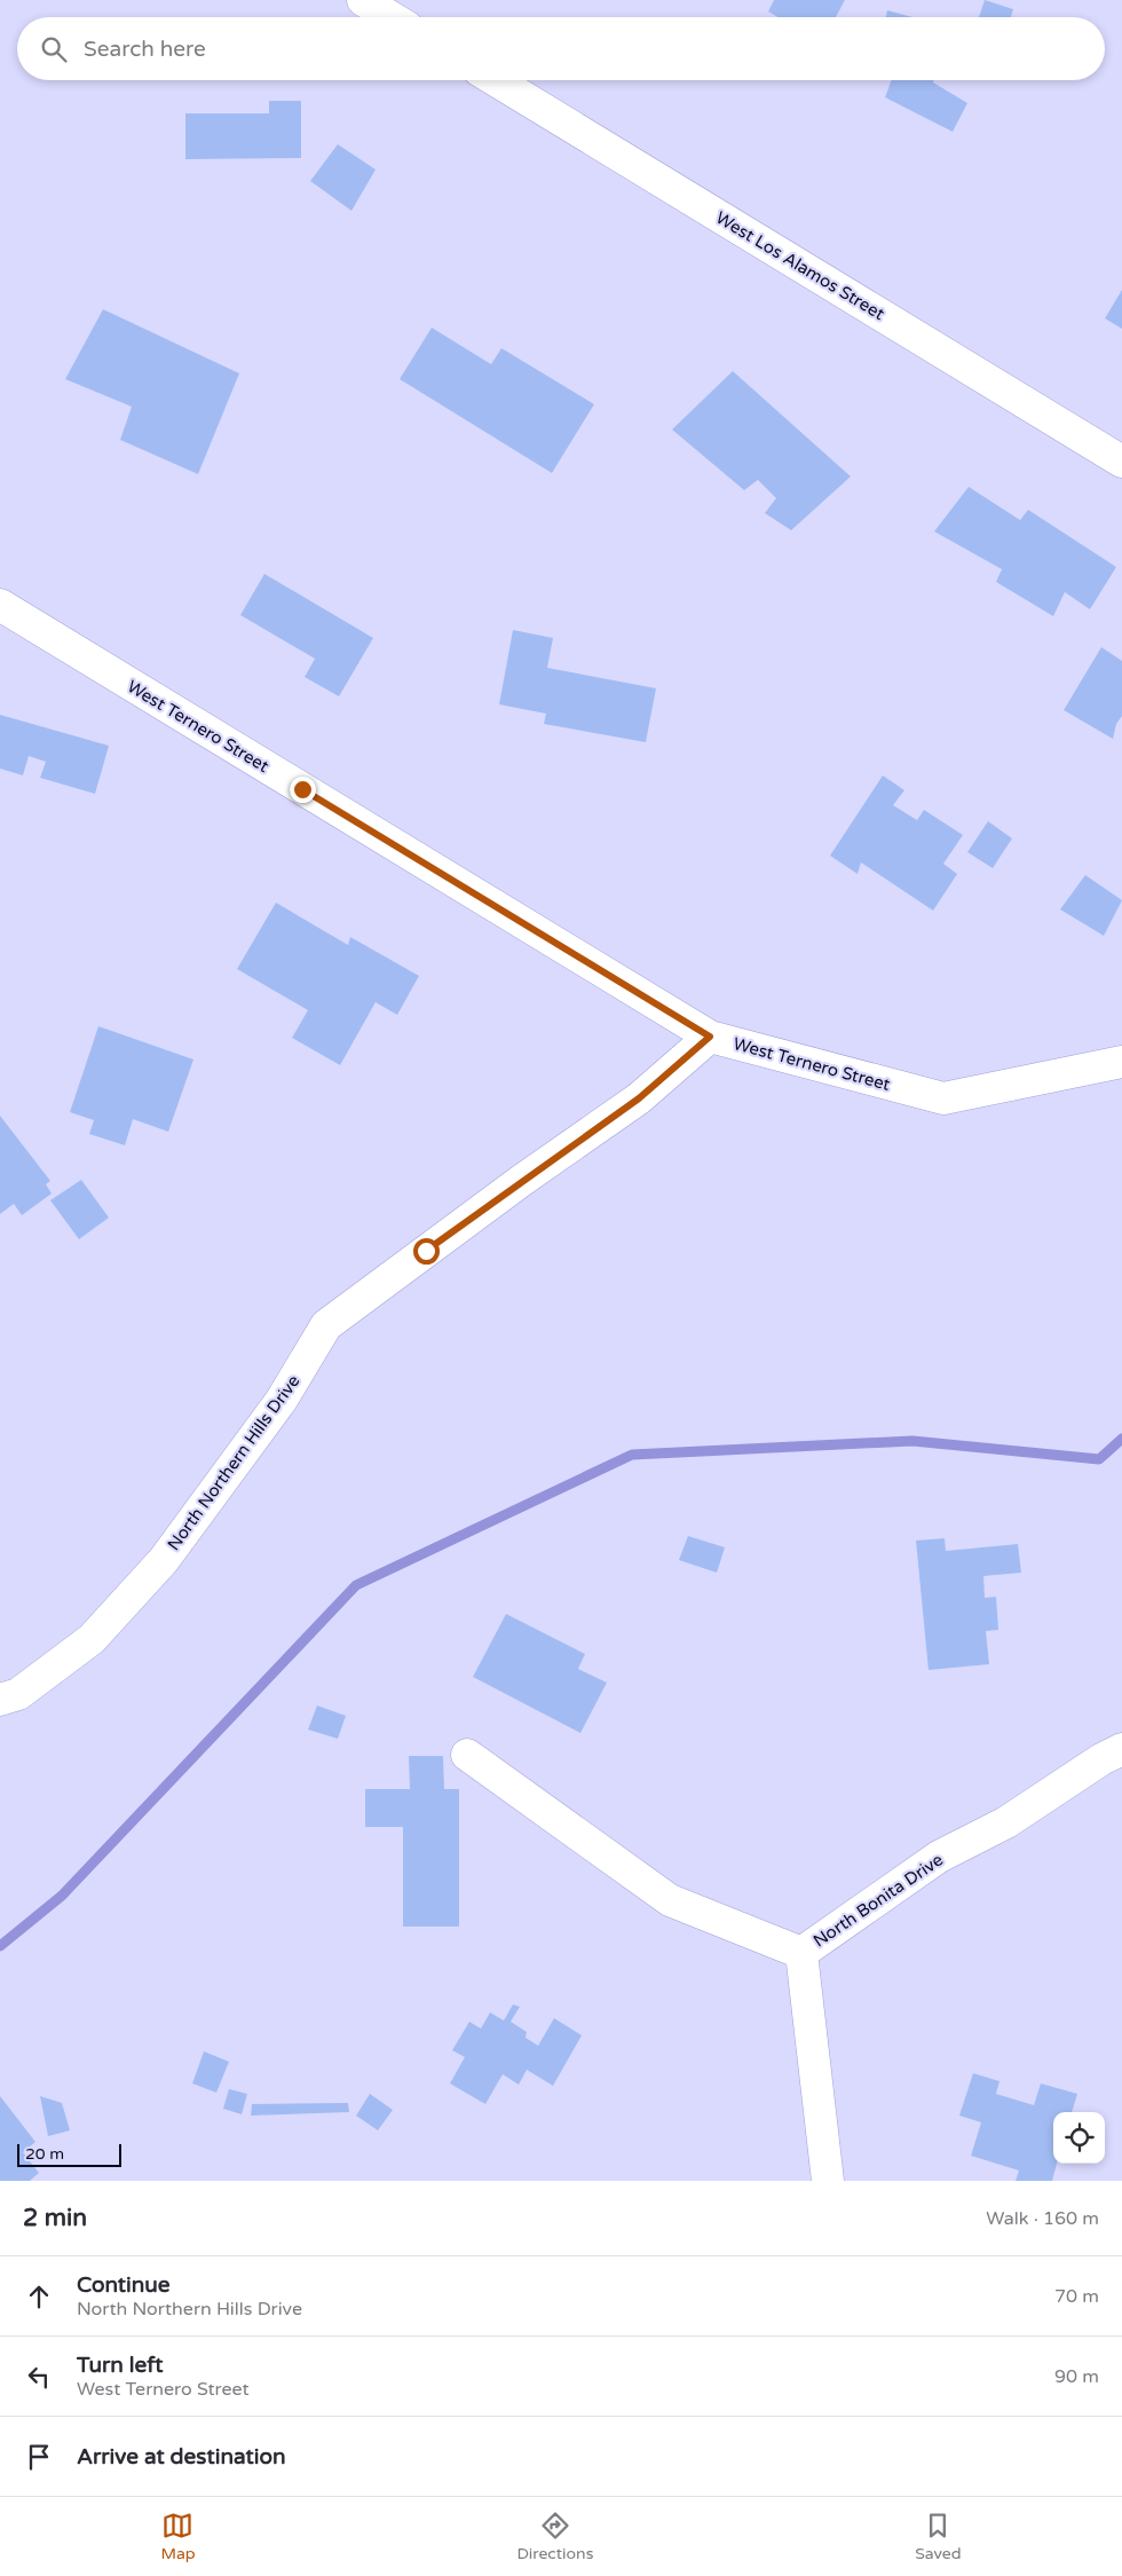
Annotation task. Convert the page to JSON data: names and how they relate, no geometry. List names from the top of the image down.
{
  "streets": {
    "street": [
      "West Los Alamos Street",
      "West Ternero Street",
      "North Northern Hills Drive",
      "North Bonita Drive"
    ]
  },
  "crossings": [
    ["West Ternero Street", "North Northern Hills Drive"]
  ],
  "scale_bar": "20 m",
  "page": {
    "search": "Search here",
    "scale": "20 m",
    "heading": ["2 min", "Walk · 160 m"],
    "list": [
      ["Continue", "North Northern Hills Drive", "70 m"],
      ["Turn left", "West Ternero Street", "90 m"],
      "Arrive at destination"
    ],
    "nav": ["Map", "Directions", "Saved"]
  }
}
